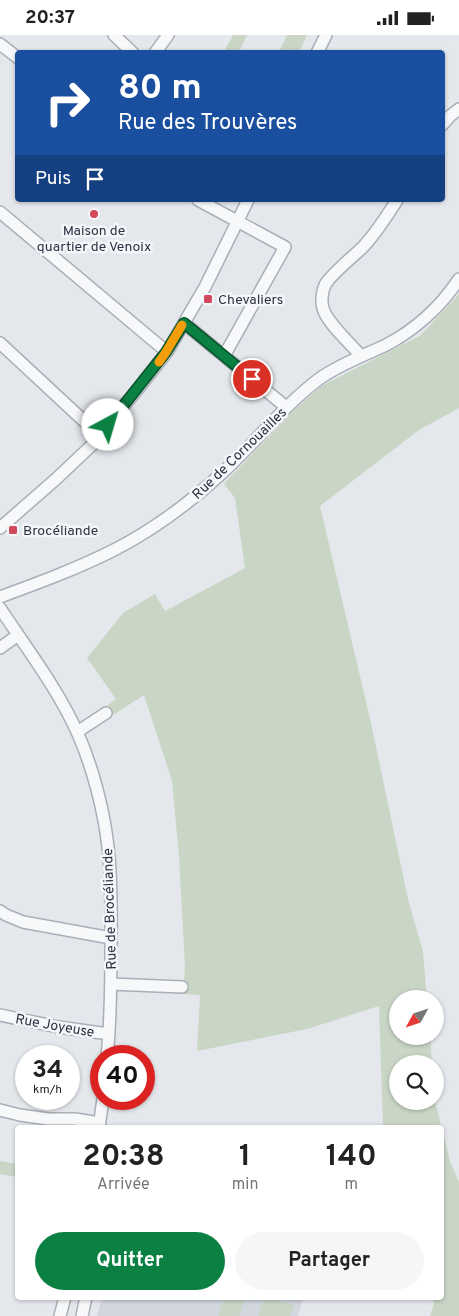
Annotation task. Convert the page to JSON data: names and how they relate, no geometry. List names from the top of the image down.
{
  "streets": {
    "street": ["Rue de Cornouailles", "Rue de Brocéliande", "Rue Joyeuse"]
  },
  "crossings": [
    ["Rue de Brocéliande", "Rue Joyeuse"]
  ],
  "places": {
    "other": ["Maison de quartier de Venoix"],
    "transit": ["Chevaliers", "Brocéliande"]
  },
  "north": "bottom left",
  "page": {
    "status": "20:37",
    "turn": ["80 m", "Rue des Trouvères"],
    "then": "Puis",
    "speed": "34 km/h",
    "limit": "40",
    "eta": [
      "20:38",
      "Arrivée",
      "1",
      "min",
      "140",
      "m"
    ],
    "buttons": ["Quitter", "Partager"]
  }
}
